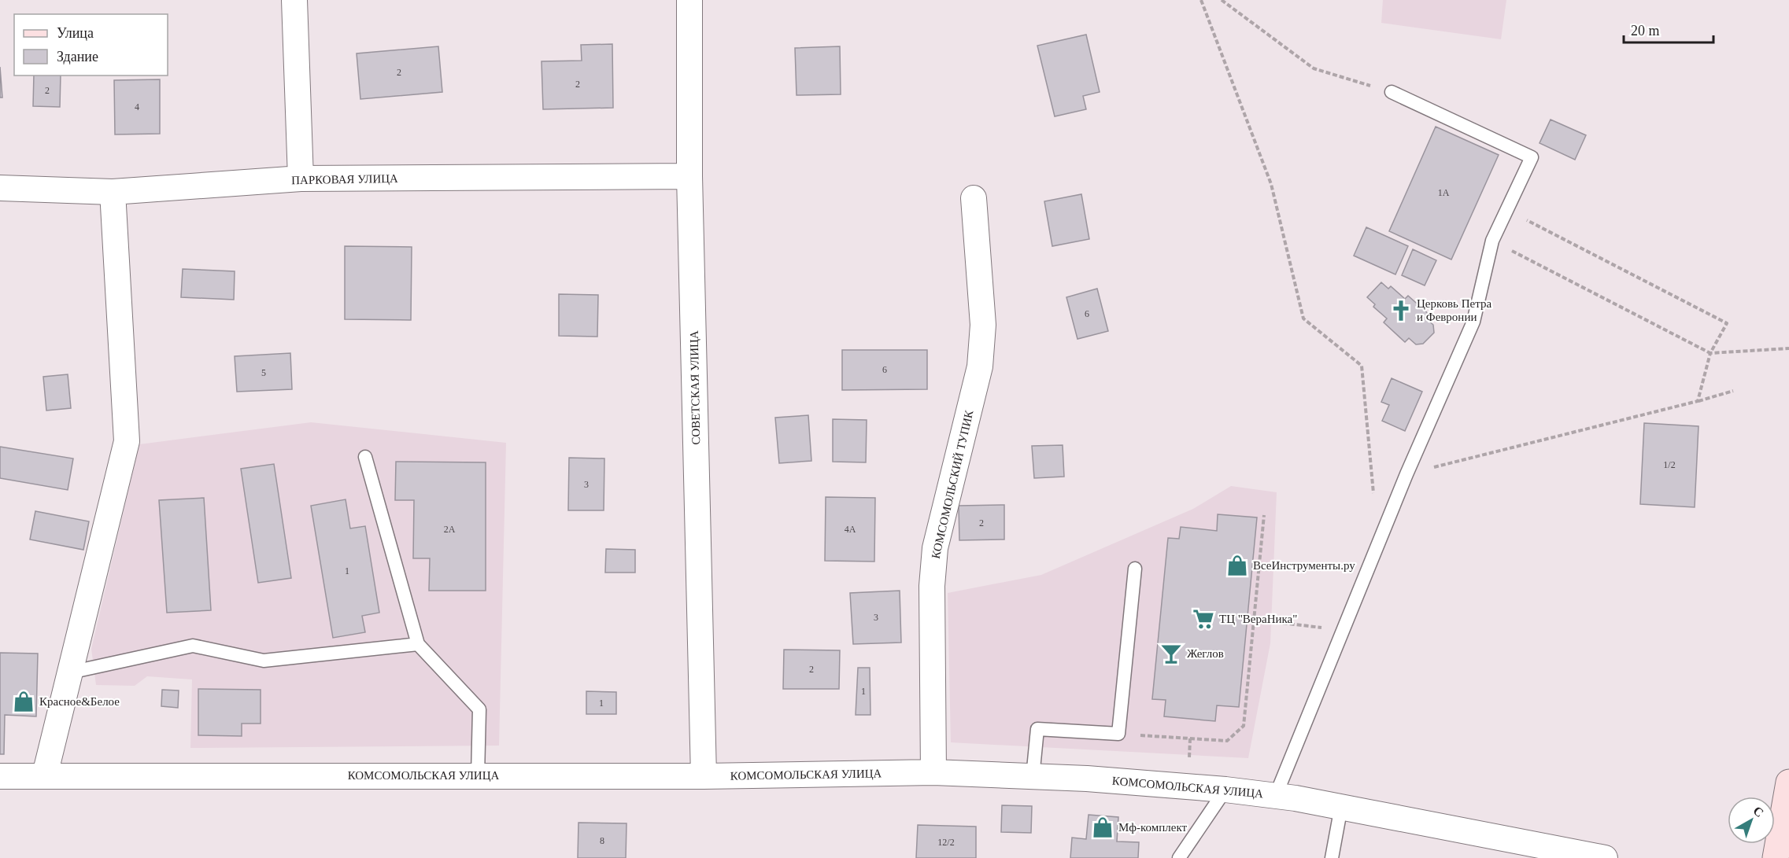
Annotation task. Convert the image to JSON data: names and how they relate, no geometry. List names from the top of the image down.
{
  "streets": {
    "street": [
      "ПАРКОВАЯ УЛИЦА",
      "СОВЕТСКАЯ УЛИЦА",
      "КОМСОМОЛЬСКИЙ ТУПИК",
      "КОМСОМОЛЬСКАЯ УЛИЦА"
    ]
  },
  "crossings": [
    ["ПАРКОВАЯ УЛИЦА", "СОВЕТСКАЯ УЛИЦА"],
    ["СОВЕТСКАЯ УЛИЦА", "КОМСОМОЛЬСКАЯ УЛИЦА"],
    ["КОМСОМОЛЬСКИЙ ТУПИК", "КОМСОМОЛЬСКАЯ УЛИЦА"]
  ],
  "places": {
    "church": ["Церковь Петра и Февронии"],
    "shop": ["ВсеИнструменты.ру", "Красное&Белое", "Мф-комплект"],
    "supermarket": ["ТЦ \"ВераНика\""],
    "bar": ["Жеглов"]
  },
  "house_numbers": [
    "2",
    "2",
    "2",
    "4",
    "1А",
    "6",
    "6",
    "5",
    "1/2",
    "3",
    "2",
    "2А",
    "4А",
    "1",
    "3",
    "2",
    "1",
    "1",
    "8",
    "12/2"
  ],
  "legend": ["Улица", "Здание"],
  "scale_bar": "20 m",
  "north": "top right"
}
